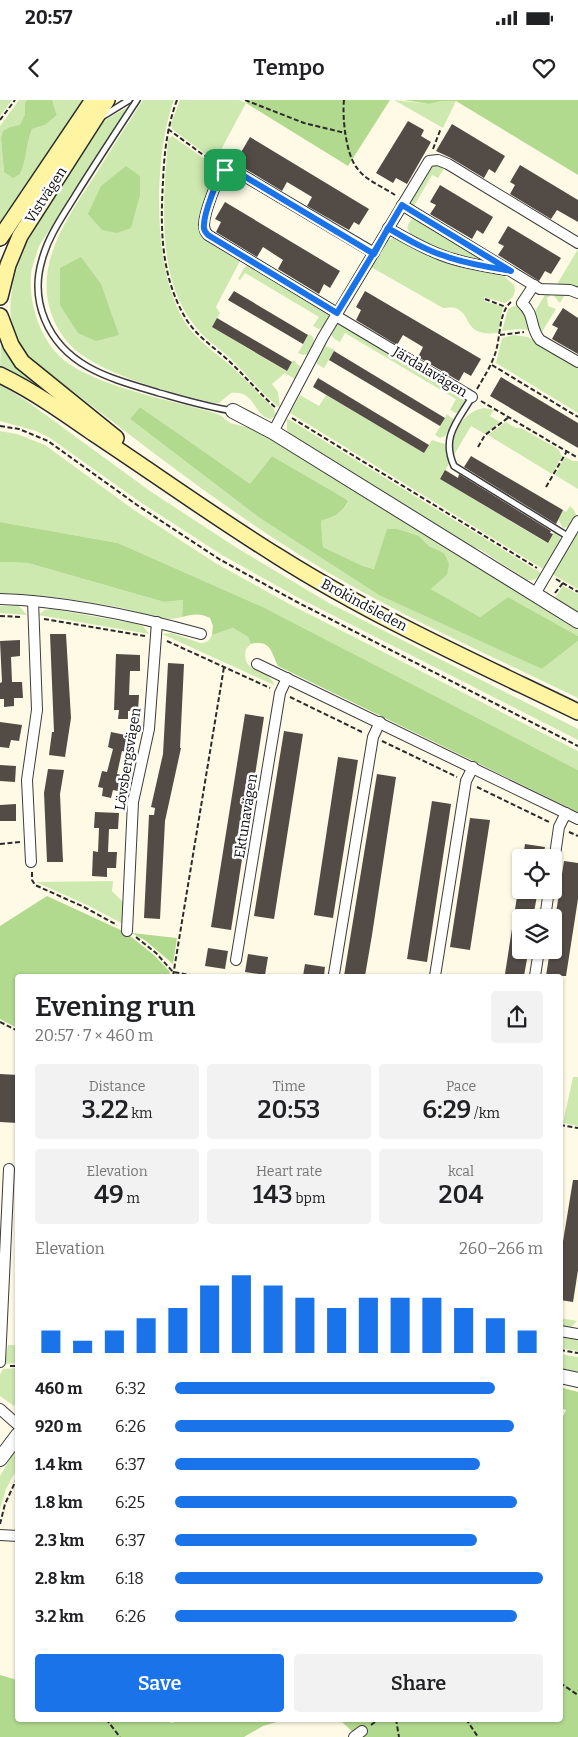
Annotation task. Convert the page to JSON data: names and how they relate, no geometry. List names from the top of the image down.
{
  "streets": {
    "main road": ["Vistvägen", "Brokindsleden"],
    "street": ["Järdalavägen", "Lövsbergsvägen", "Ektunavägen"]
  },
  "page": {
    "status": "20:57",
    "header": "Tempo",
    "heading": ["Evening run", "20:57 · 7 × 460 m"],
    "stats": [
      ["Distance", "3.22 km"],
      ["Time", "20:53"],
      ["Pace", "6:29 /km"],
      ["Elevation", "49 m"],
      ["Heart rate", "143 bpm"],
      ["kcal", "204"]
    ],
    "chart": ["Elevation", "260–266 m"],
    "list": [
      {
        "name": "460 m",
        "note": "6:32"
      },
      {
        "name": "920 m",
        "note": "6:26"
      },
      {
        "name": "1.4 km",
        "note": "6:37"
      },
      {
        "name": "1.8 km",
        "note": "6:25"
      },
      {
        "name": "2.3 km",
        "note": "6:37"
      },
      {
        "name": "2.8 km",
        "note": "6:18"
      },
      {
        "name": "3.2 km",
        "note": "6:26"
      }
    ],
    "buttons": ["Save", "Share"]
  }
}
